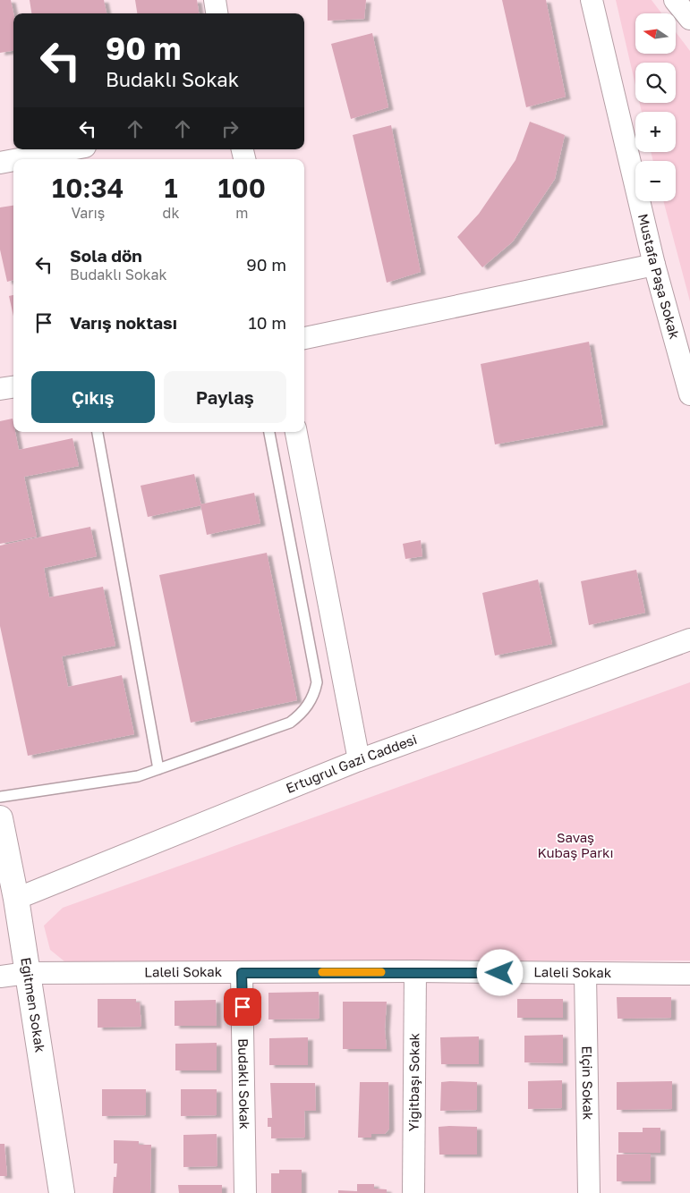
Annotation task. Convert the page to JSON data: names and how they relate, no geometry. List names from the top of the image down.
{
  "streets": {
    "street": [
      "Mustafa Paşa Sokak",
      "Ertuğrul Gazi Caddesi",
      "Laleli Sokak",
      "Eğitmen Sokak",
      "Yiğitbaşı Sokak",
      "Budaklı Sokak",
      "Elçin Sokak"
    ]
  },
  "crossings": [
    ["Ertuğrul Gazi Caddesi", "Eğitmen Sokak"],
    ["Laleli Sokak", "Eğitmen Sokak"],
    ["Laleli Sokak", "Yiğitbaşı Sokak"],
    ["Laleli Sokak", "Budaklı Sokak"],
    ["Laleli Sokak", "Elçin Sokak"]
  ],
  "parks": ["Savaş Kubaş Parkı"],
  "north": "left",
  "page": {
    "map_buttons": ["+", "−"],
    "turn": ["90 m", "Budaklı Sokak"],
    "eta": [
      "10:34",
      "Varış",
      "1",
      "dk",
      "100",
      "m"
    ],
    "list": [
      {
        "name": "Sola dön",
        "note": "Budaklı Sokak",
        "value": "90 m"
      },
      {
        "name": "Varış noktası",
        "value": "10 m"
      }
    ],
    "buttons": ["Çıkış", "Paylaş"]
  }
}
